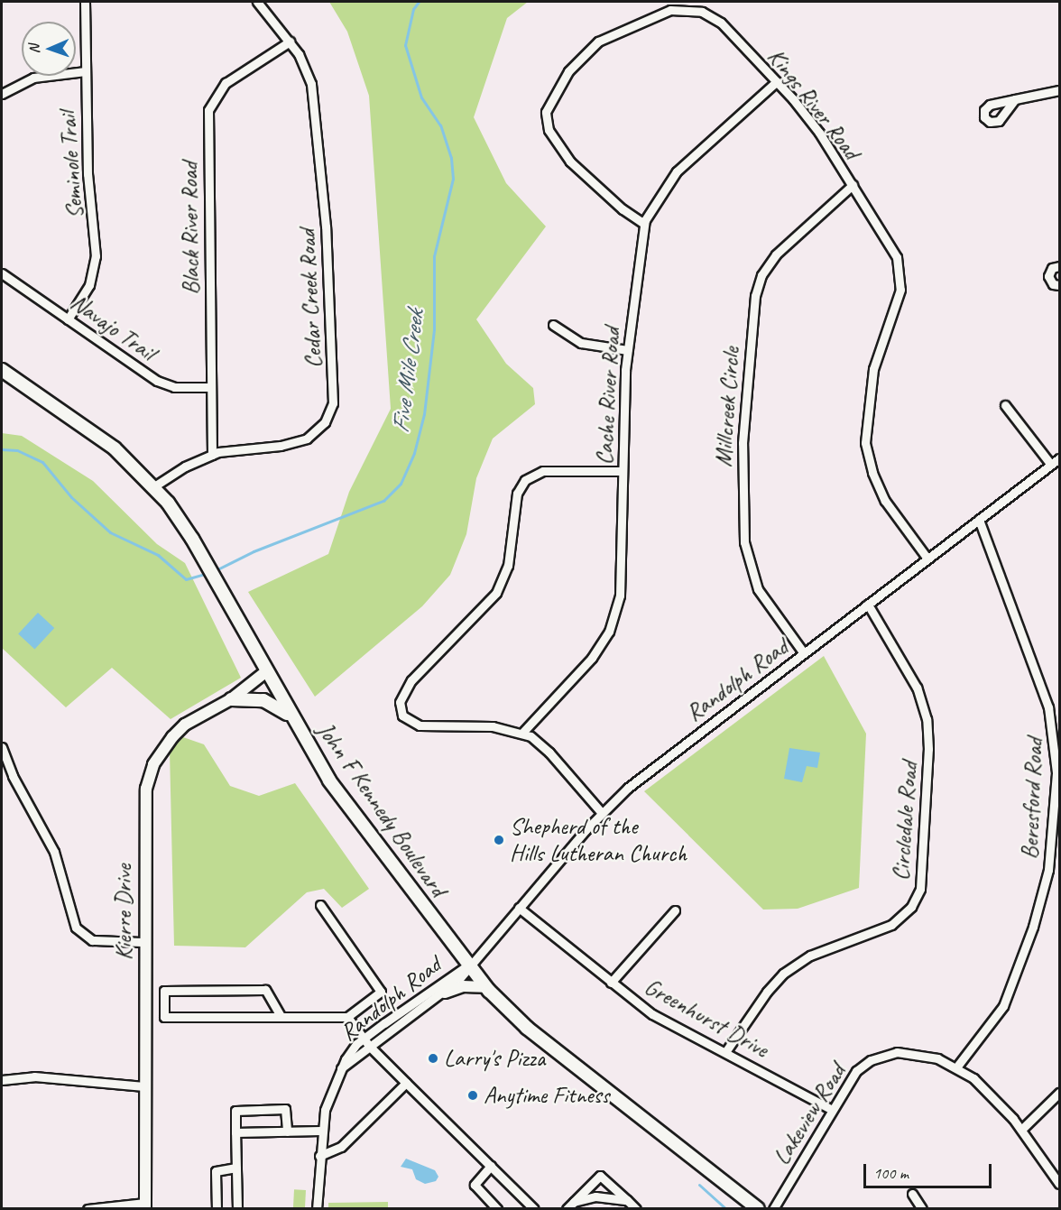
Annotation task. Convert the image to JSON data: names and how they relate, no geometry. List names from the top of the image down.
{
  "streets": {
    "main road": ["John F Kennedy Boulevard"],
    "street": [
      "Kings River Road",
      "Seminole Trail",
      "Black River Road",
      "Cedar Creek Road",
      "Navajo Trail",
      "Cache River Road",
      "Millcreek Circle",
      "Randolph Road",
      "Beresford Road",
      "Circledale Road",
      "Kierre Drive",
      "Greenhurst Drive",
      "Lakeview Road"
    ]
  },
  "crossings": [
    ["Kings River Road", "Cache River Road"],
    ["Kings River Road", "Millcreek Circle"],
    ["Kings River Road", "Randolph Road"],
    ["Seminole Trail", "Navajo Trail"],
    ["Black River Road", "Cedar Creek Road"],
    ["Black River Road", "Navajo Trail"],
    ["Cedar Creek Road", "John F Kennedy Boulevard"],
    ["Millcreek Circle", "Randolph Road"],
    ["Randolph Road", "Beresford Road"],
    ["Randolph Road", "John F Kennedy Boulevard"],
    ["Randolph Road", "Circledale Road"],
    ["Randolph Road", "Greenhurst Drive"],
    ["Beresford Road", "Lakeview Road"],
    ["John F Kennedy Boulevard", "Kierre Drive"],
    ["Circledale Road", "Greenhurst Drive"],
    ["Greenhurst Drive", "Lakeview Road"]
  ],
  "water": ["Five Mile Creek"],
  "places": ["Shepherd of the Hills Lutheran Church", "Larry's Pizza", "Anytime Fitness"],
  "scale_bar": "100 m",
  "north": "left"
}
